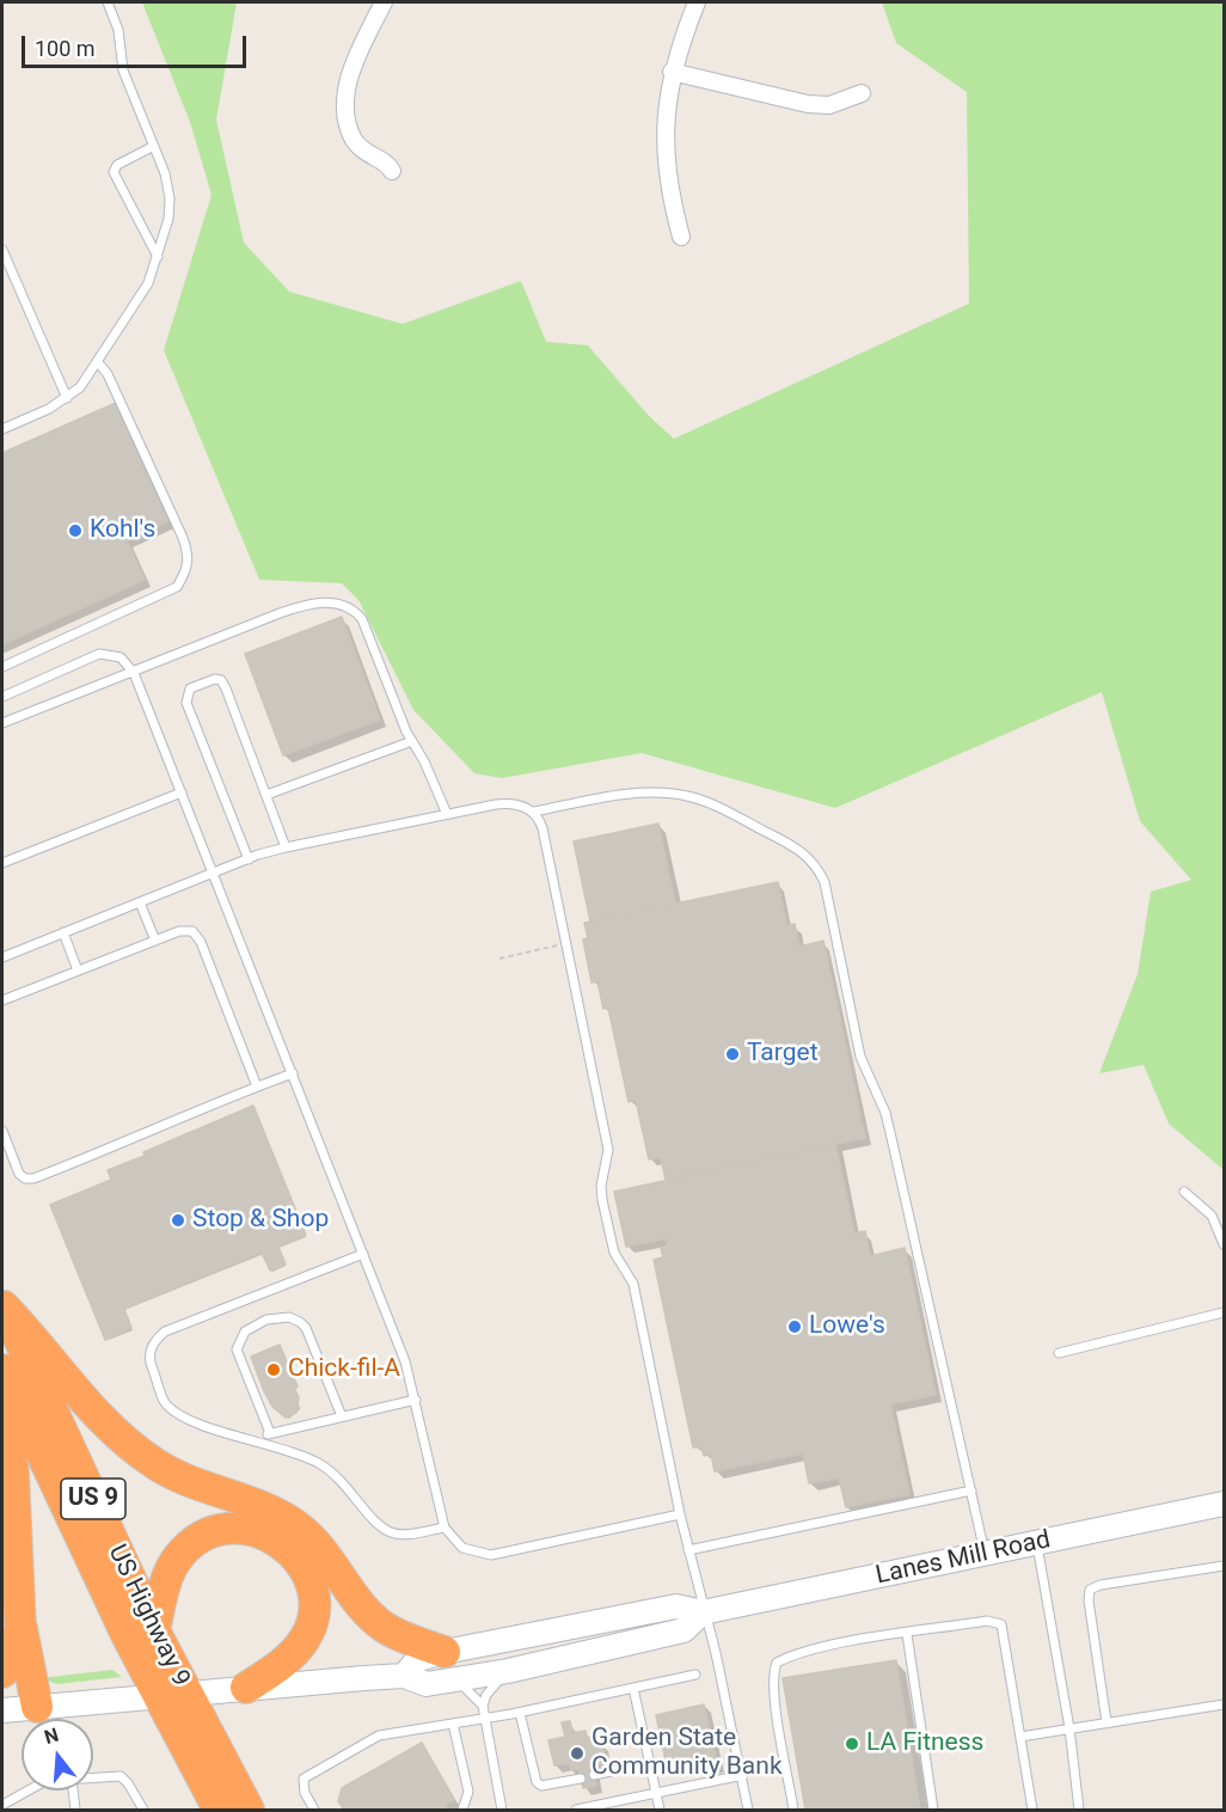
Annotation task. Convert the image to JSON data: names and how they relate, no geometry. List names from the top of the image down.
{
  "streets": {
    "highway": ["US 9", "US Highway 9"],
    "street": ["Lanes Mill Road"]
  },
  "crossings": [
    ["Lanes Mill Road", "US Highway 9"]
  ],
  "places": [
    "Kohl's",
    "Target",
    "Stop & Shop",
    "Lowe's",
    "Chick-fil-A",
    "LA Fitness",
    "Garden State Community Bank"
  ],
  "scale_bar": "100 m",
  "north": "top"
}
